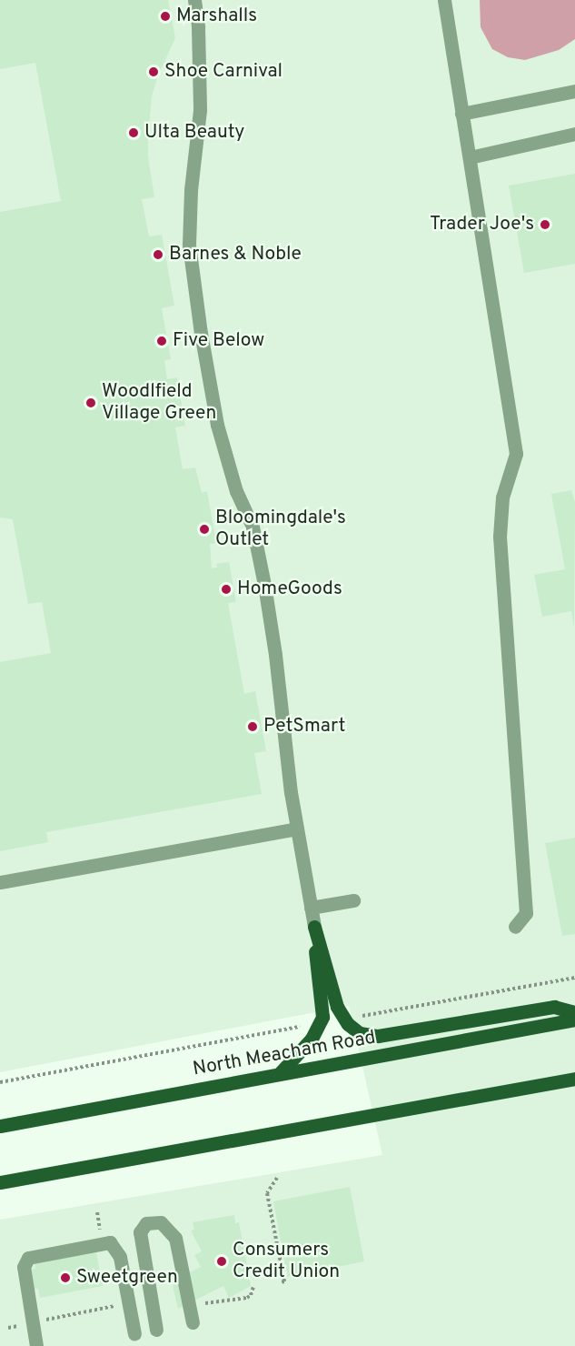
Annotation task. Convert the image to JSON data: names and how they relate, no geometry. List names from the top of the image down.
{
  "streets": {
    "main road": ["North Meacham Road"]
  },
  "places": [
    "Marshalls",
    "Shoe Carnival",
    "Ulta Beauty",
    "Trader Joe's",
    "Barnes & Noble",
    "Five Below",
    "Woodlfield Village Green",
    "Bloomingdale's Outlet",
    "HomeGoods",
    "PetSmart",
    "Consumers Credit Union",
    "Sweetgreen"
  ]
}
